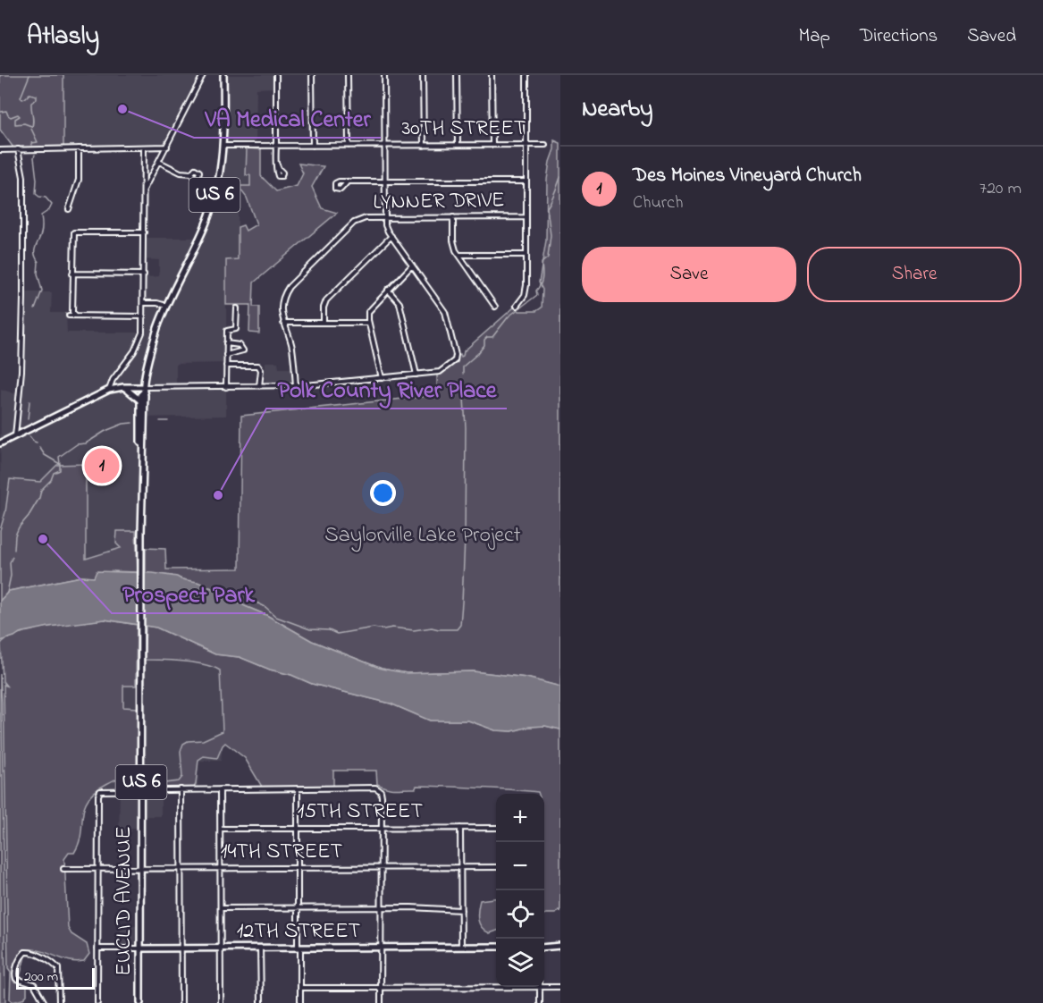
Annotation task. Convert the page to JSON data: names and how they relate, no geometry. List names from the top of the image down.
{
  "streets": {
    "main road": ["US 6", "EUCLID AVENUE", "12TH STREET"],
    "street": [
      "30TH STREET",
      "LYNNER DRIVE",
      "15TH STREET",
      "14TH STREET"
    ]
  },
  "crossings": [
    ["30TH STREET", "US 6"],
    ["US 6", "EUCLID AVENUE"],
    ["14TH STREET", "EUCLID AVENUE"],
    ["EUCLID AVENUE", "12TH STREET"]
  ],
  "parks": ["Saylorville Lake Project"],
  "places": ["VA Medical Center", "Polk County River Place", "Prospect Park"],
  "scale_bar": "200 m",
  "page": {
    "header": "Atlasly",
    "nav": ["Map", "Directions", "Saved"],
    "heading": "Nearby",
    "list": [
      {
        "mark": "1",
        "name": "Des Moines Vineyard Church",
        "note": "Church",
        "value": "720 m"
      }
    ],
    "buttons": ["Save", "Share"],
    "pins": "1",
    "map_buttons": ["+", "−"],
    "scale": "200 m"
  }
}
